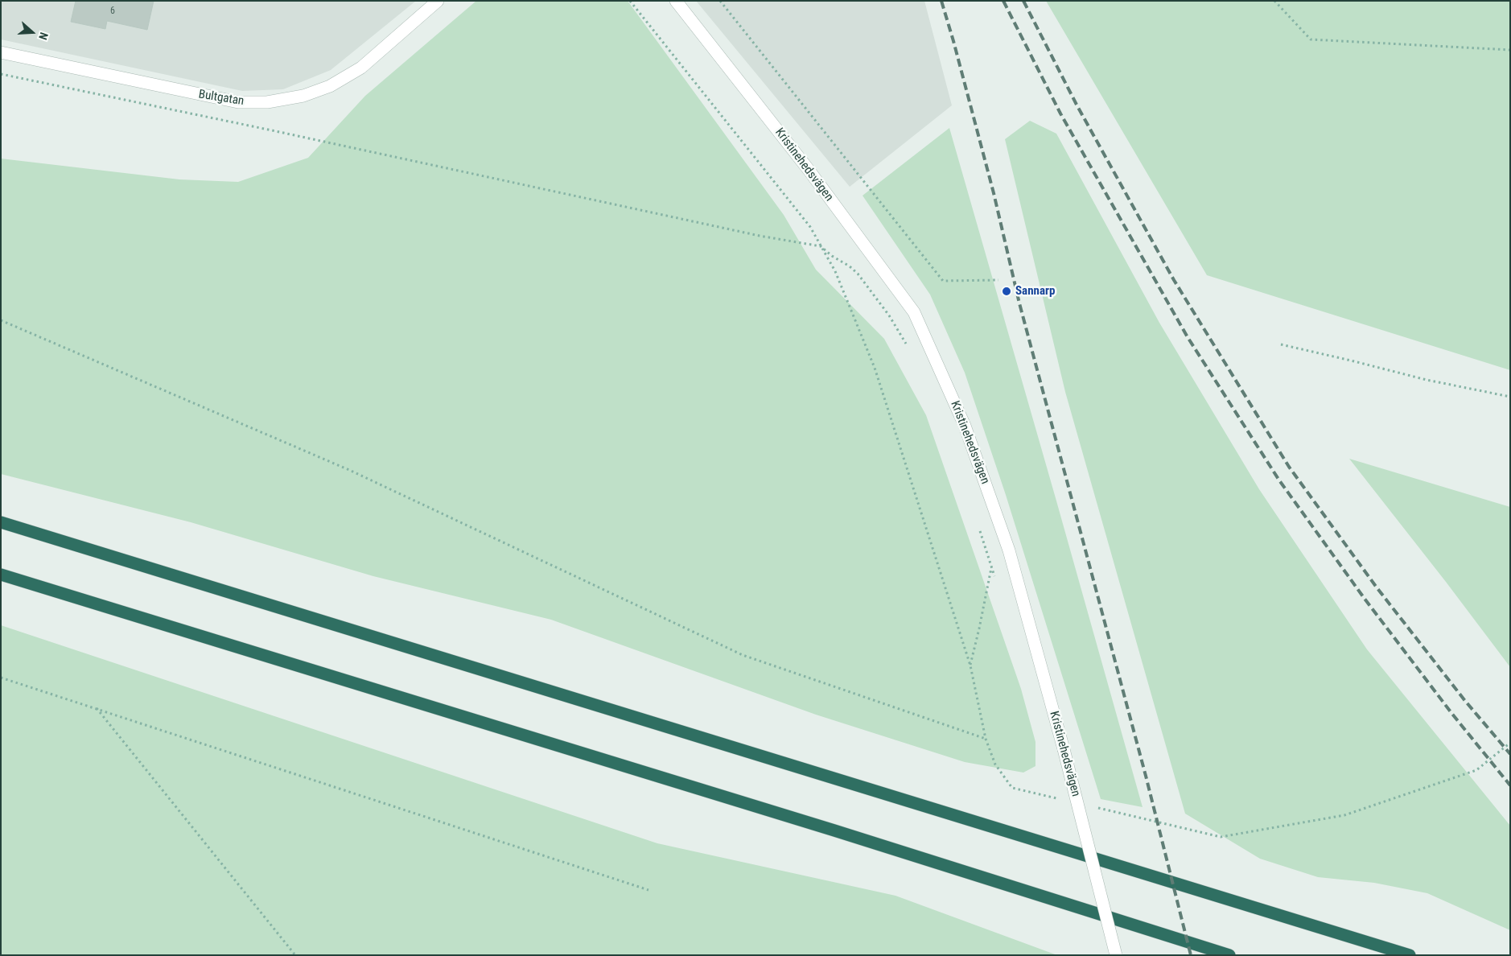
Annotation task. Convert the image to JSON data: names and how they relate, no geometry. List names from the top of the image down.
{
  "streets": {
    "street": ["Bultgatan", "Kristinehedsvägen"]
  },
  "places": ["Sannarp"],
  "house_numbers": ["6"],
  "north": "right"
}
